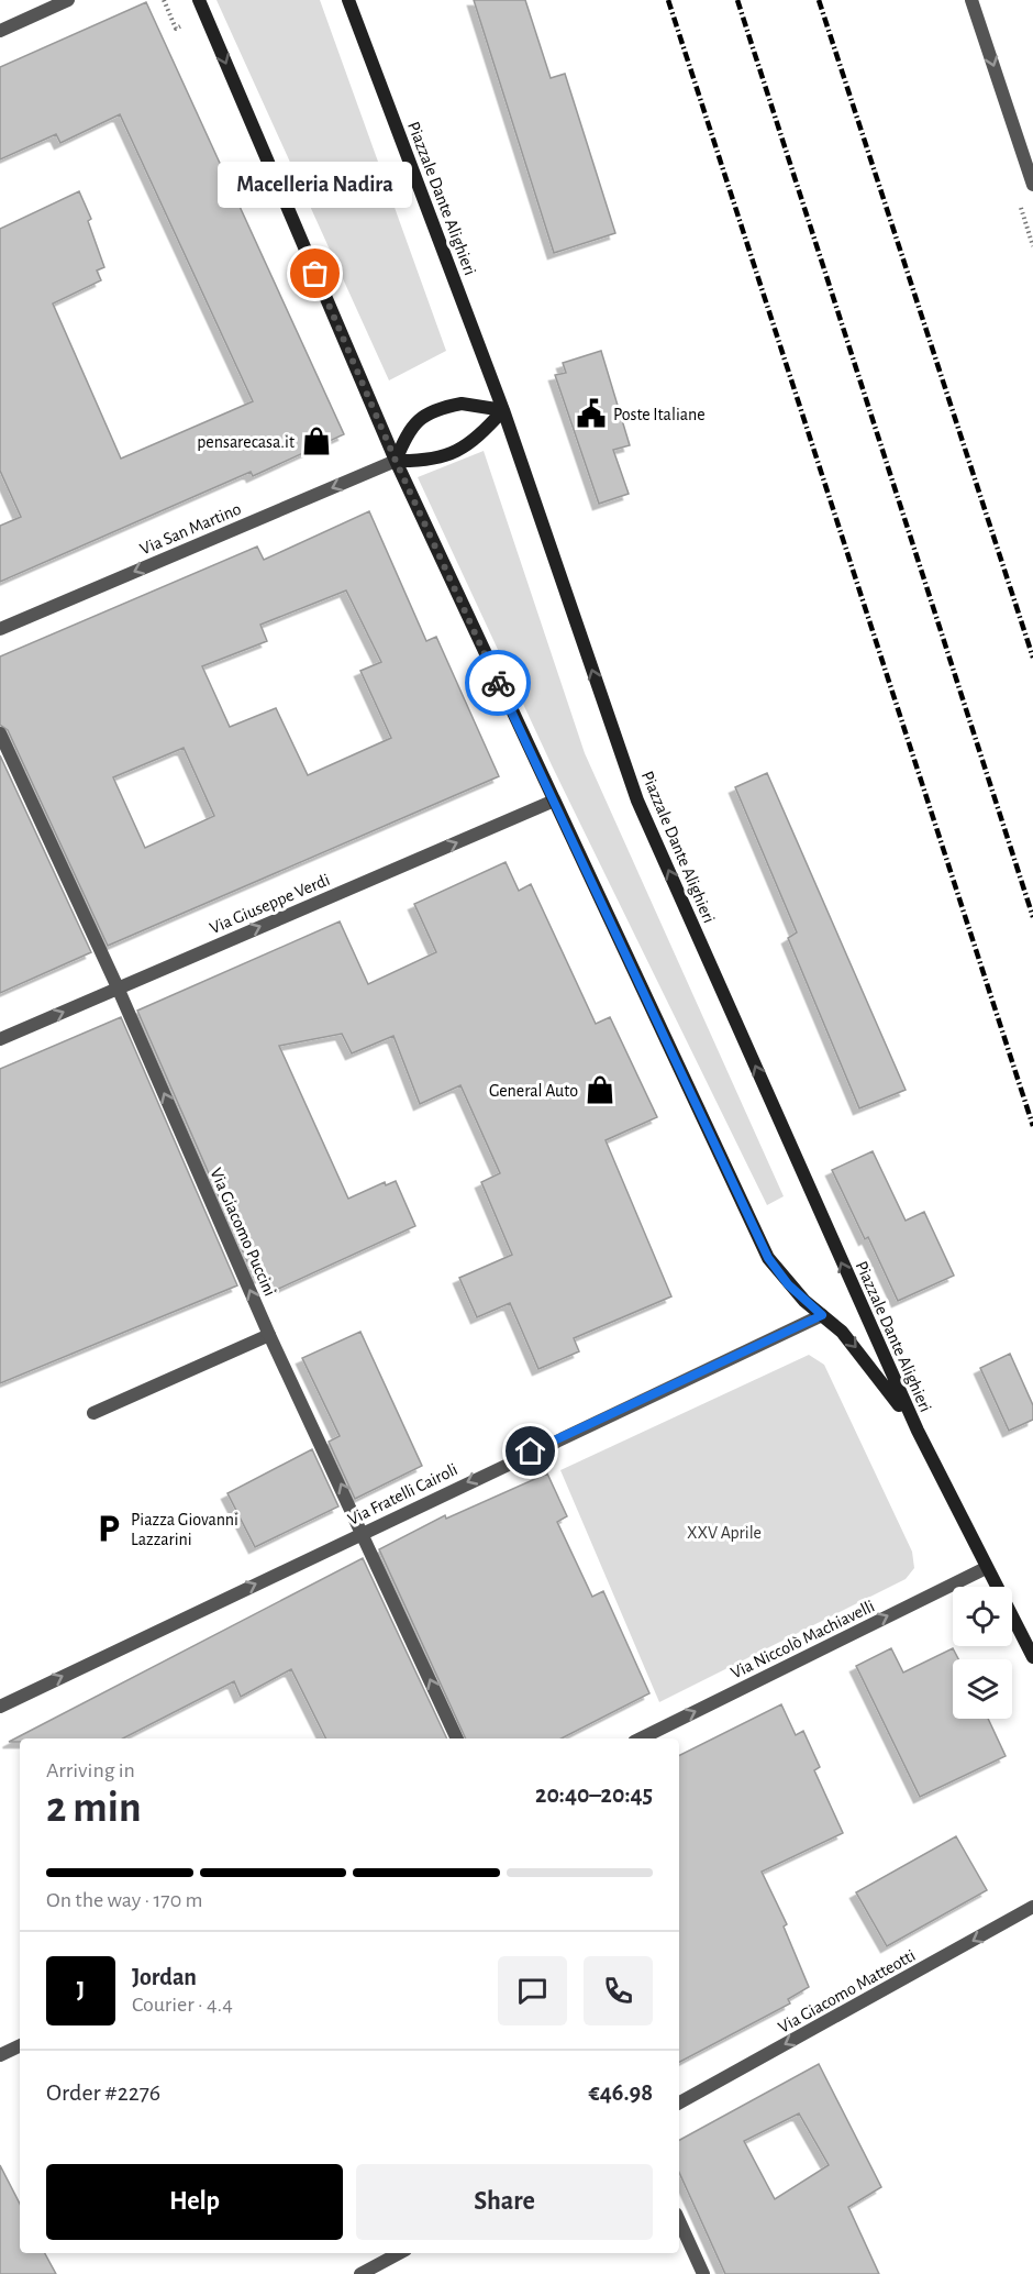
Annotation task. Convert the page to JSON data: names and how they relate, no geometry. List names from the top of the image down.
{
  "streets": {
    "street": [
      "Piazzale Dante Alighieri",
      "Via San Martino",
      "Via Giuseppe Verdi",
      "Via Giacomo Puccini",
      "Via Fratelli Cairoli",
      "Via Niccolò Machiavelli",
      "Via Giacomo Matteotti"
    ]
  },
  "crossings": [
    ["Piazzale Dante Alighieri", "Via San Martino"],
    ["Piazzale Dante Alighieri", "Via Giuseppe Verdi"],
    ["Piazzale Dante Alighieri", "Via Fratelli Cairoli"],
    ["Via Giuseppe Verdi", "Via Giacomo Puccini"],
    ["Via Giacomo Puccini", "Via Fratelli Cairoli"]
  ],
  "one_way": [
    "Via San Martino",
    "Via Giuseppe Verdi",
    "Via Giacomo Puccini",
    "Via Niccolò Machiavelli",
    "Via Giacomo Matteotti"
  ],
  "parks": ["XXV Aprile"],
  "places": {
    "other": ["Macelleria Nadira"],
    "public building": ["Poste Italiane"],
    "shop": ["pensarecasa.it", "General Auto"],
    "parking": ["Piazza Giovanni Lazzarini"]
  },
  "page": {
    "bubble": "Macelleria Nadira",
    "heading": ["2 min", "Arriving in", "20:40–20:45"],
    "panel": [
      "Jordan",
      "Courier · 4.4",
      "Order #2276",
      "€46.98"
    ],
    "bar": "On the way · 170 m",
    "round": "J",
    "buttons": ["Help", "Share"]
  }
}
